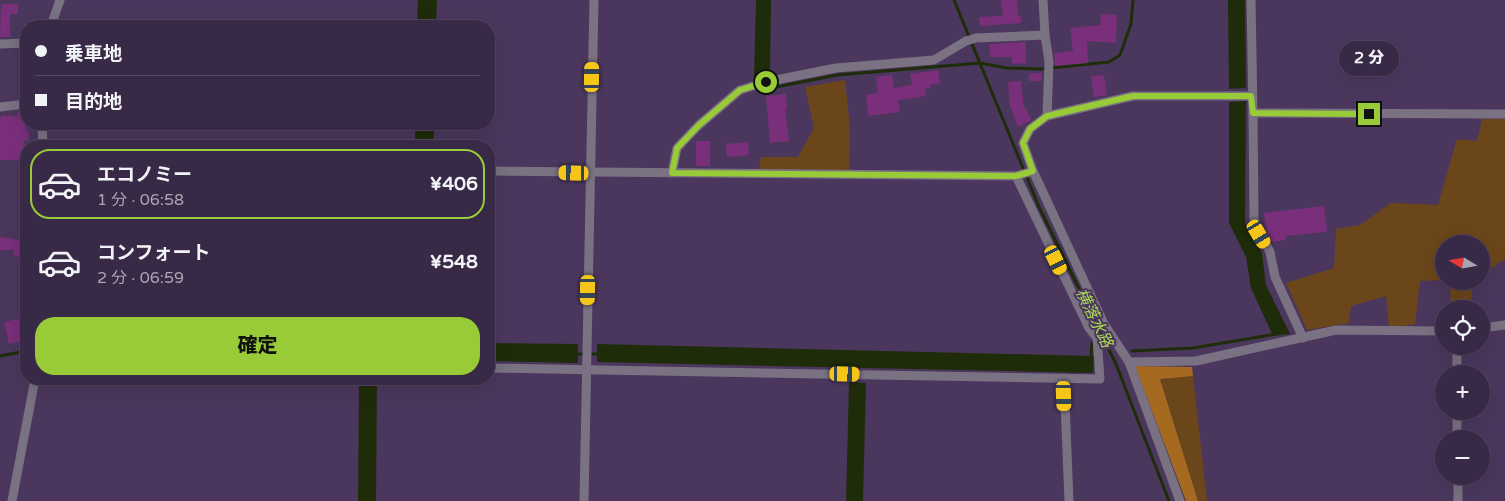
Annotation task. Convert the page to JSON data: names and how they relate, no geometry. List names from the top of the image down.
{
  "water": ["横落水路"],
  "north": "left",
  "page": {
    "banner": ["乗車地", "目的地"],
    "bubble": "2 分",
    "list": [
      {
        "name": "エコノミー",
        "note": "1 分 · 06:58",
        "value": "¥406"
      },
      {
        "name": "コンフォート",
        "note": "2 分 · 06:59",
        "value": "¥548"
      }
    ],
    "map_buttons": ["+", "−"],
    "buttons": "確定"
  }
}
